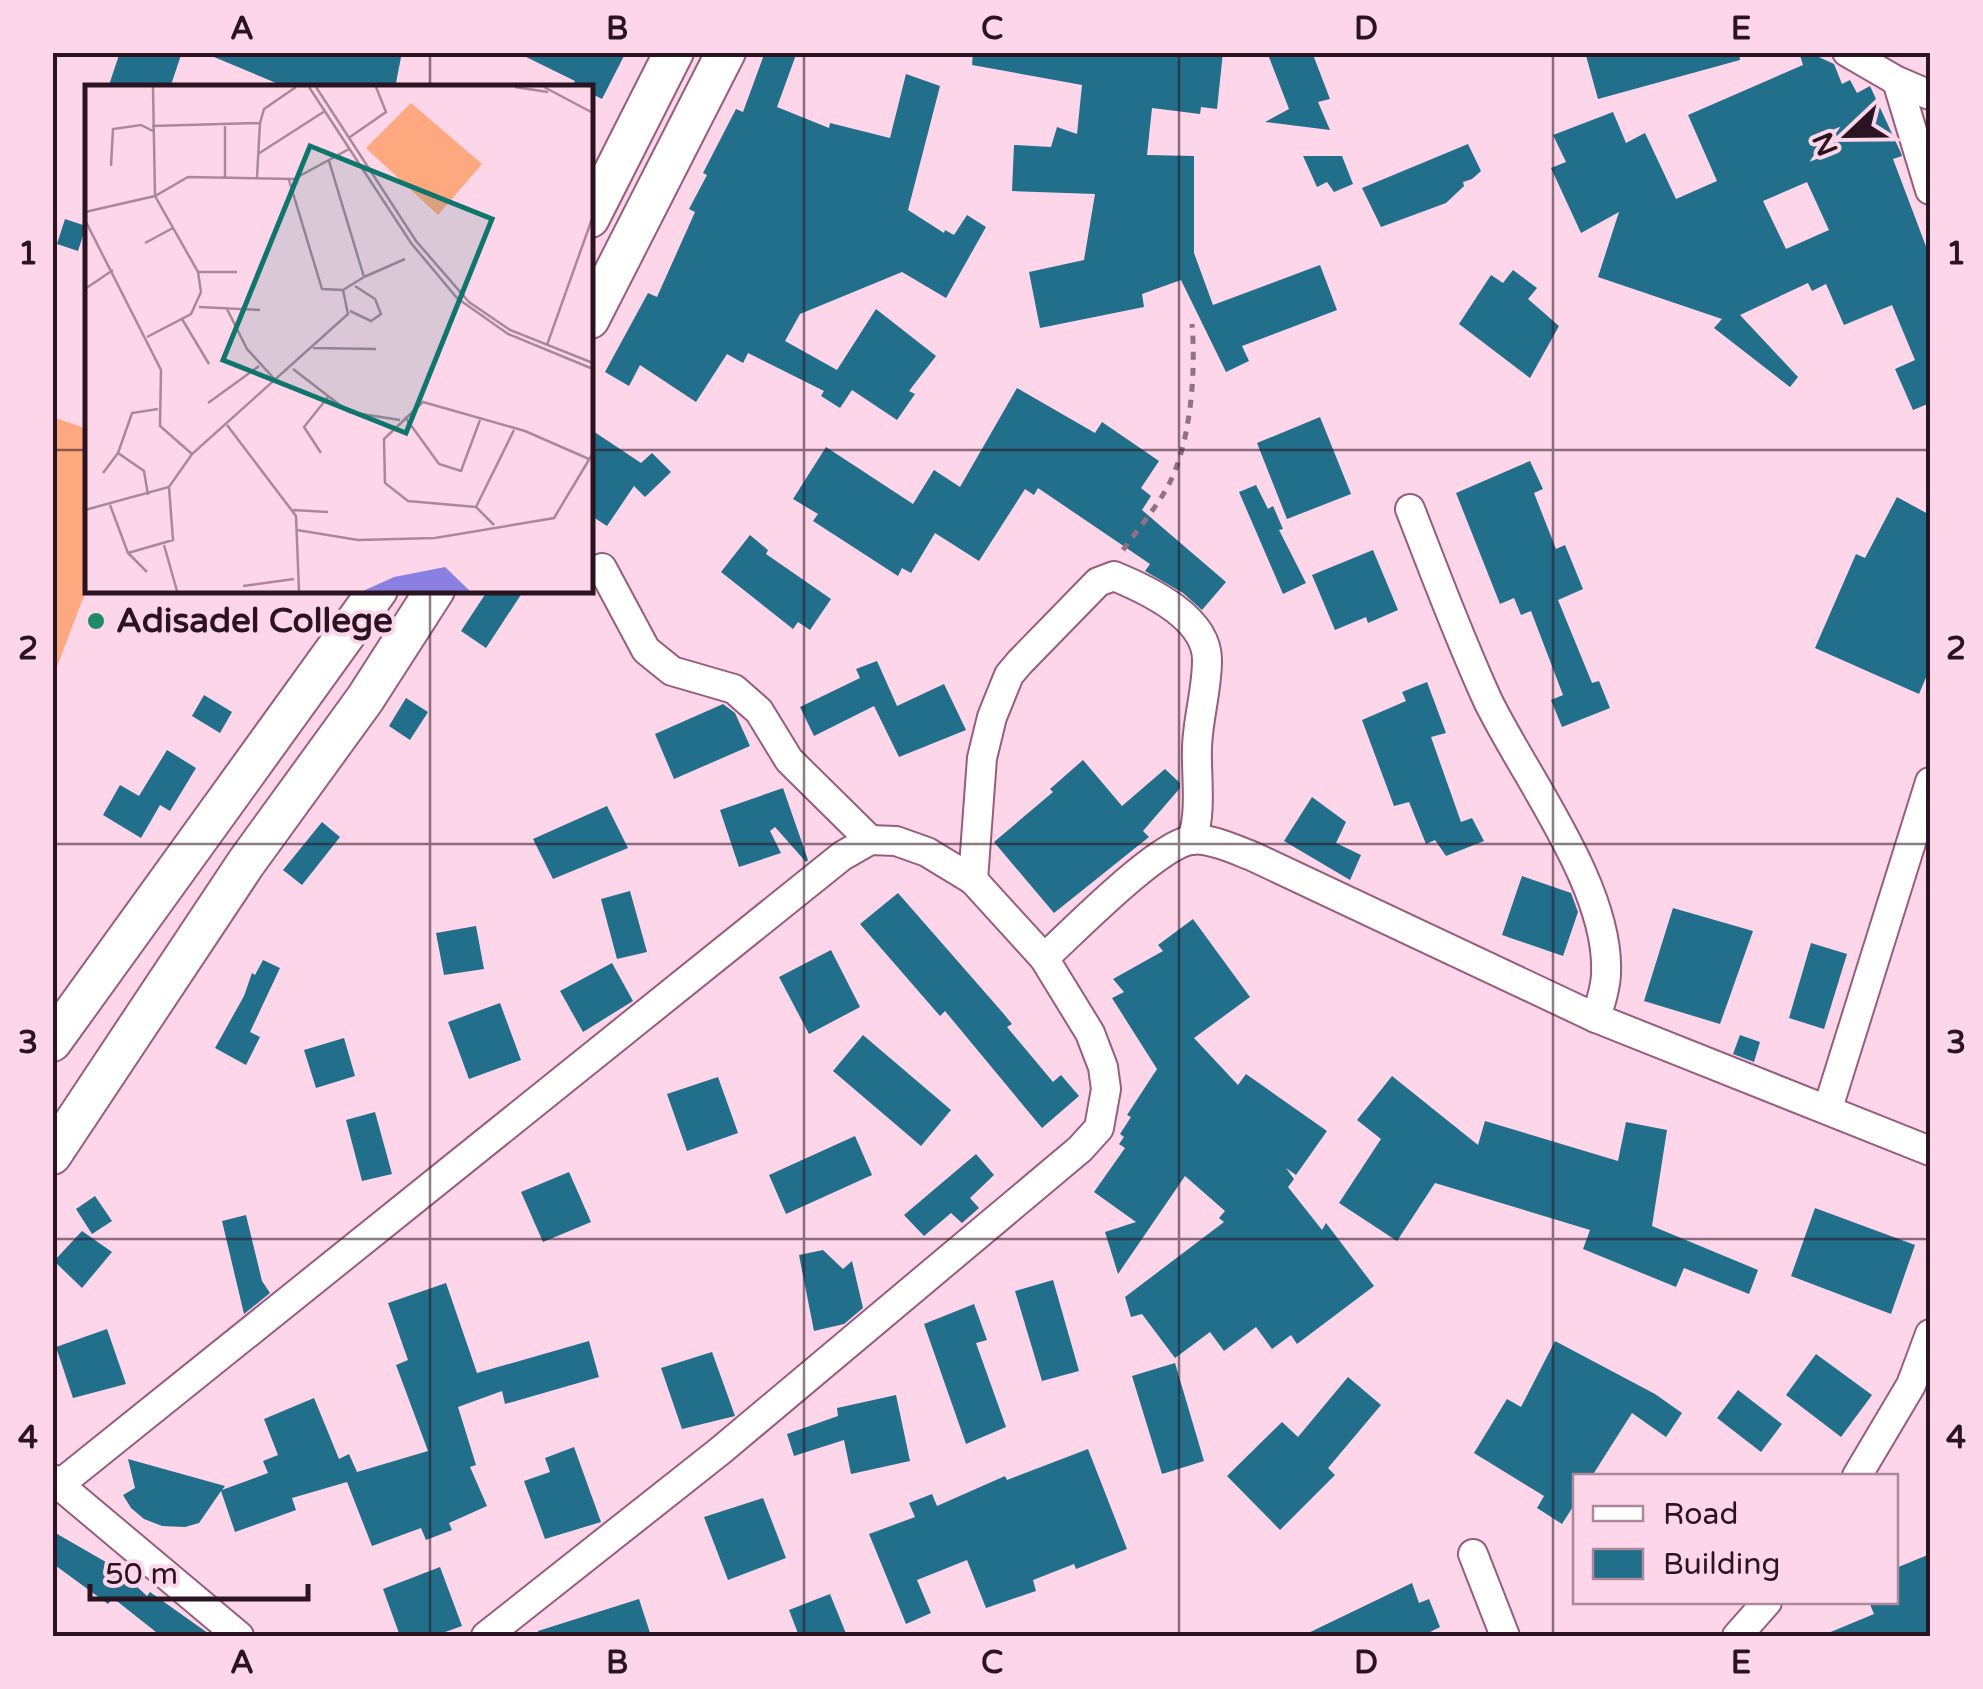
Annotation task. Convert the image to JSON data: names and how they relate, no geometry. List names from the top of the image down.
{
  "places": ["Adisadel College"],
  "legend": ["Road", "Building"],
  "scale_bar": "50 m",
  "north": "left",
  "grid": {
    "columns": [
      "A",
      "B",
      "C",
      "D",
      "E"
    ],
    "rows": [
      "1",
      "2",
      "3",
      "4"
    ]
  }
}
